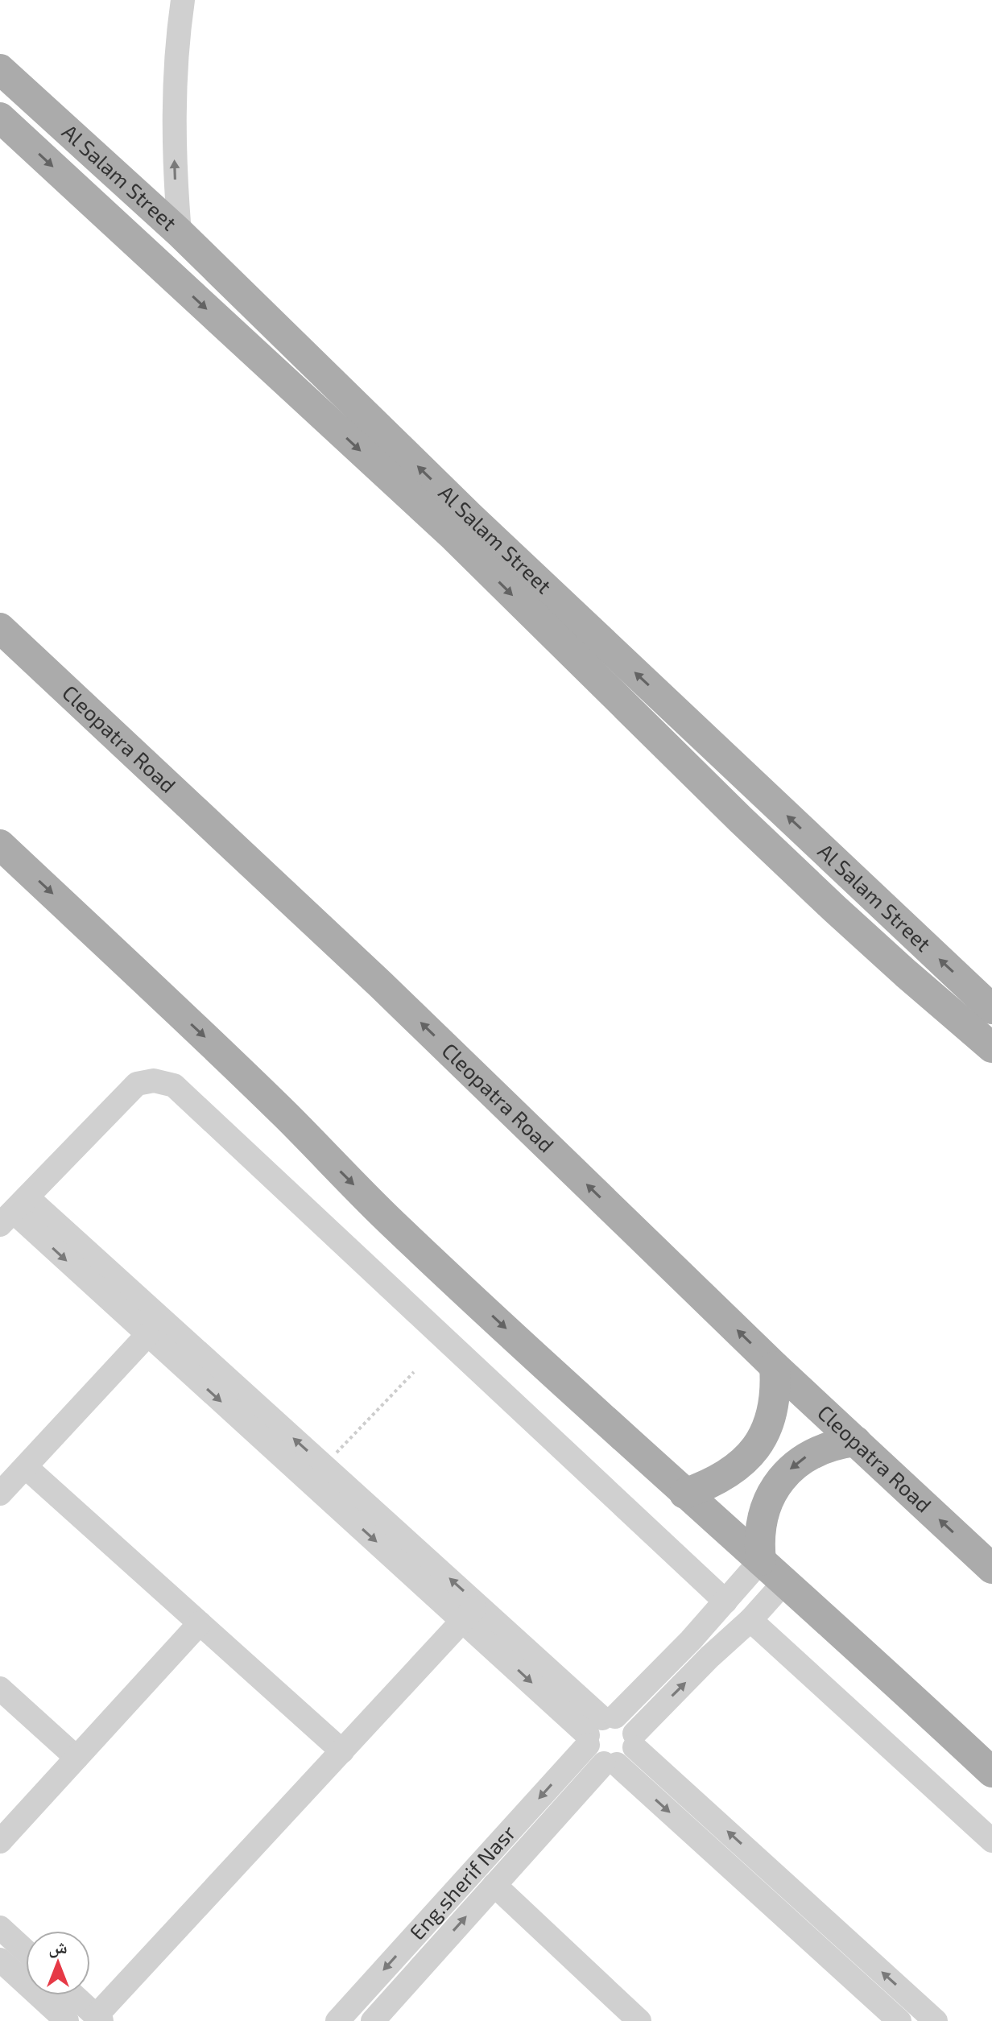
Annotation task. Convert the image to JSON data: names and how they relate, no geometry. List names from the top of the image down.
{
  "streets": {
    "main road": ["Al Salam Street", "Cleopatra Road"],
    "street": ["Eng.sherif Nasr"]
  },
  "north": "top"
}
